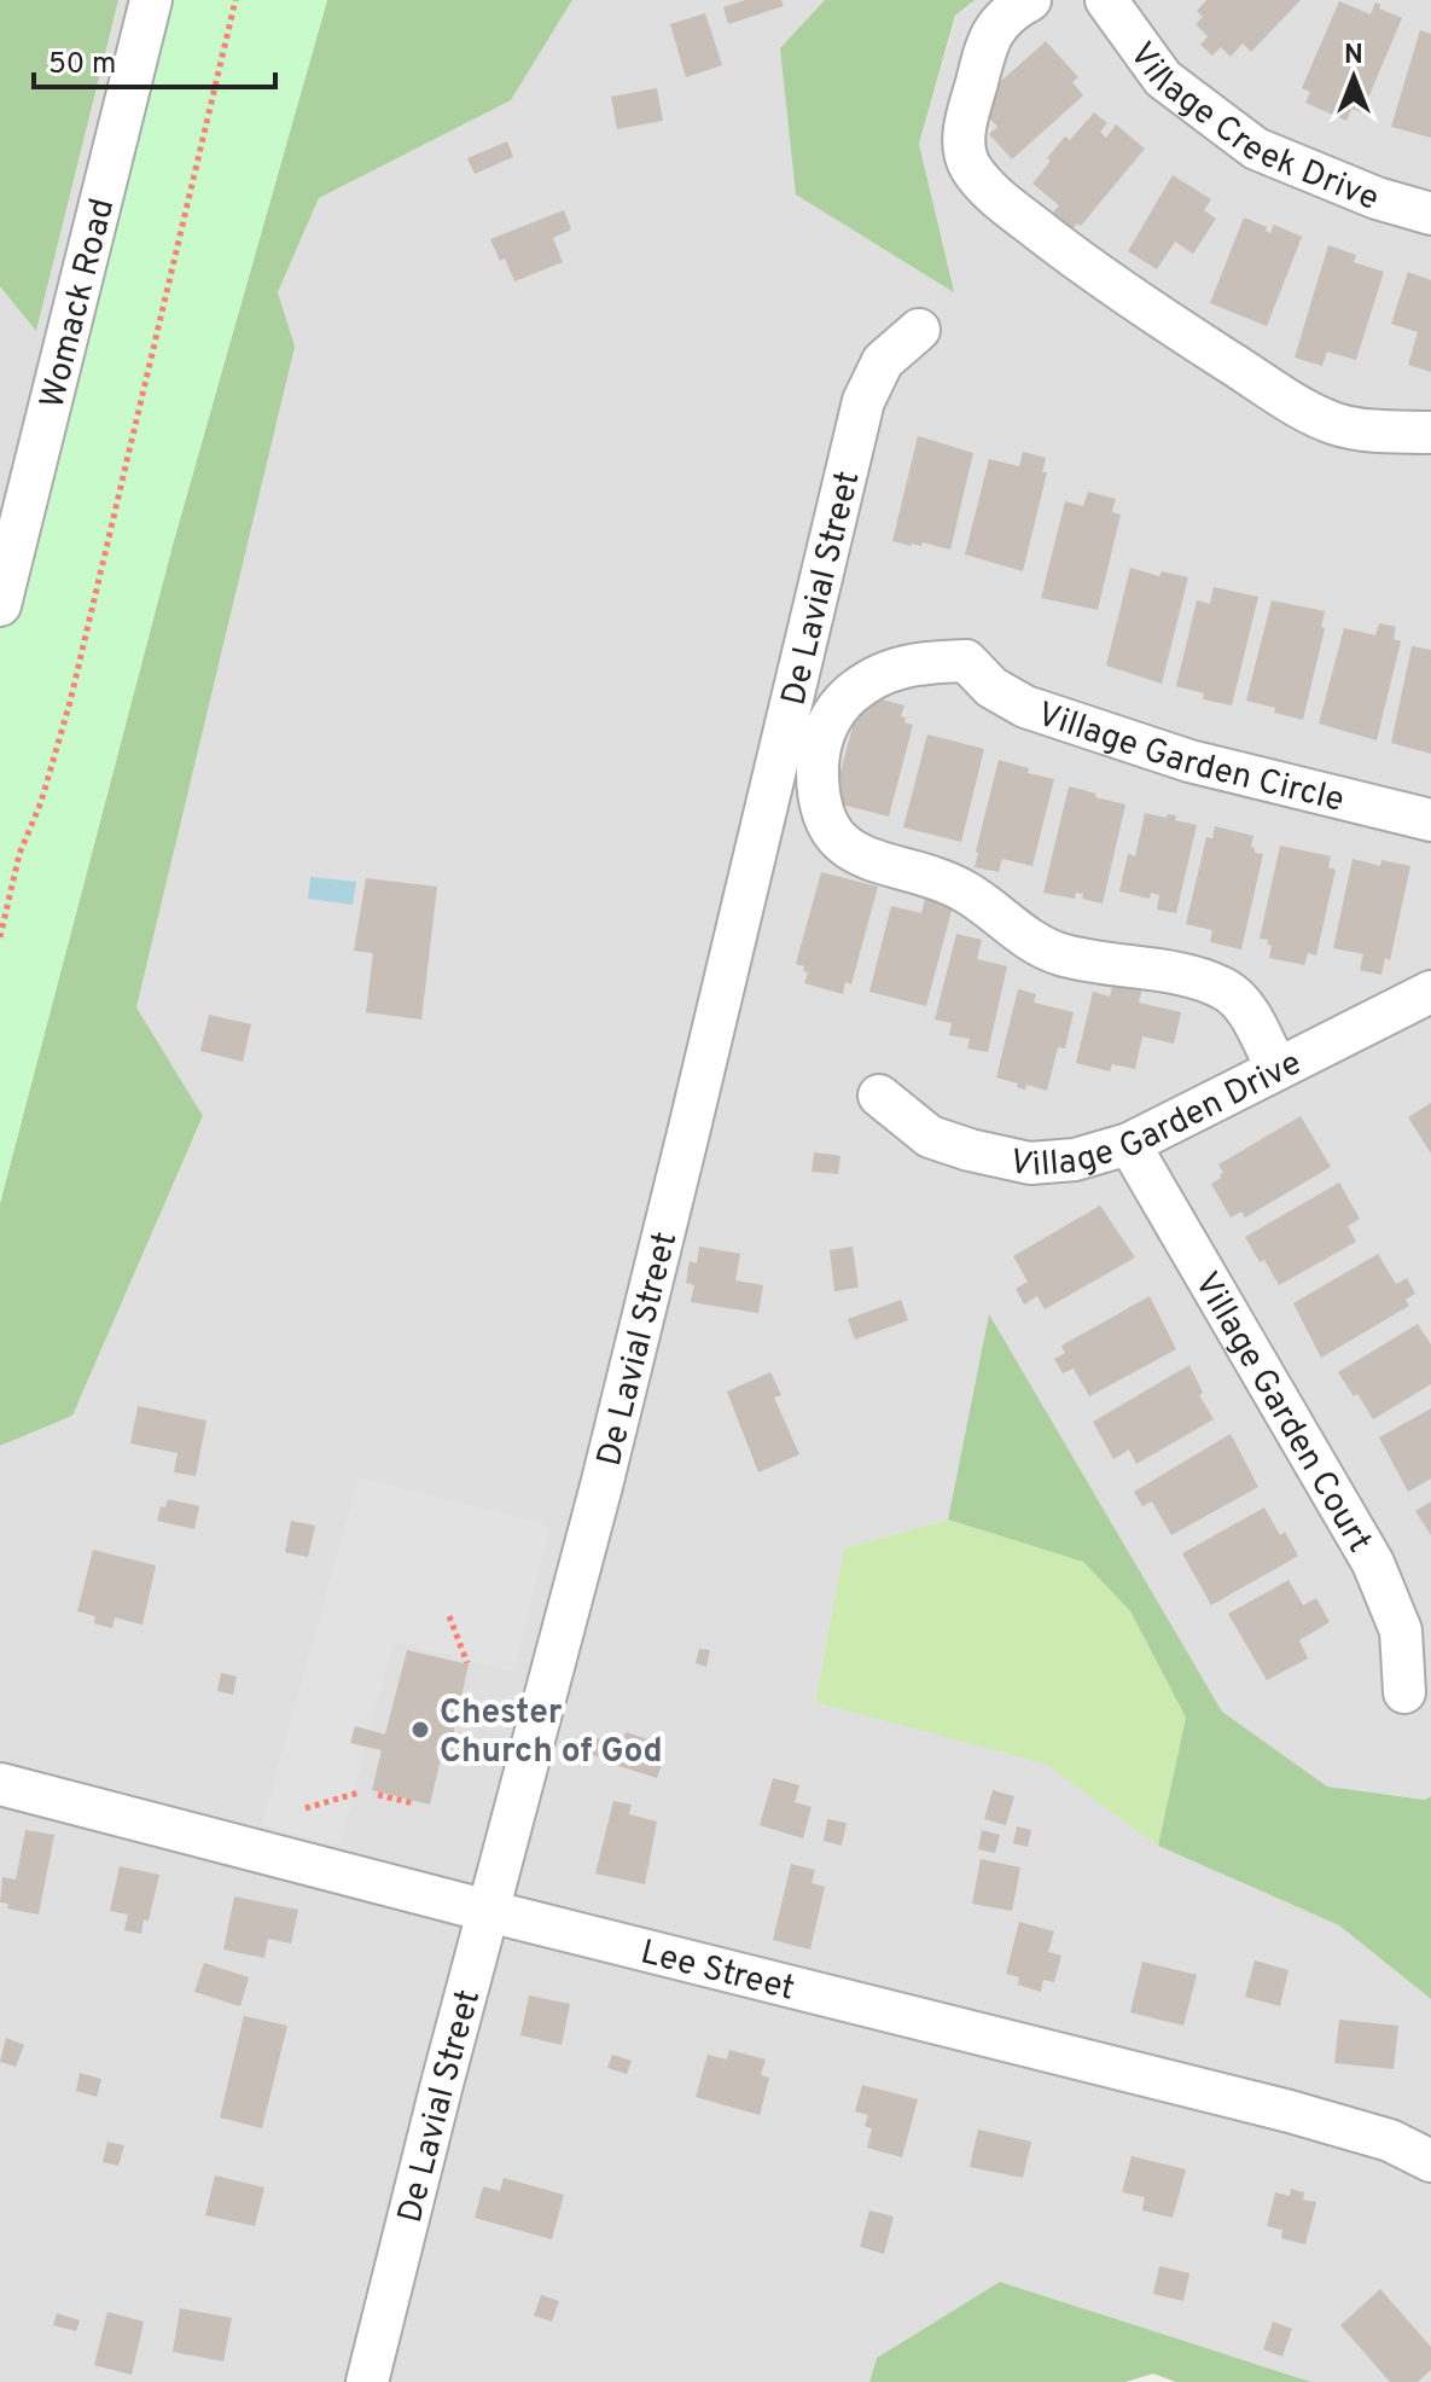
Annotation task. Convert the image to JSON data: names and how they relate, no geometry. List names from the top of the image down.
{
  "streets": {
    "street": [
      "Village Creek Drive",
      "Womack Road",
      "De Lavial Street",
      "Village Garden Circle",
      "Village Garden Drive",
      "Village Garden Court",
      "Lee Street"
    ]
  },
  "crossings": [
    ["De Lavial Street", "Lee Street"],
    ["Village Garden Circle", "Village Garden Drive"],
    ["Village Garden Drive", "Village Garden Court"]
  ],
  "places": ["Chester Church of God"],
  "scale_bar": "50 m",
  "north": "top"
}
